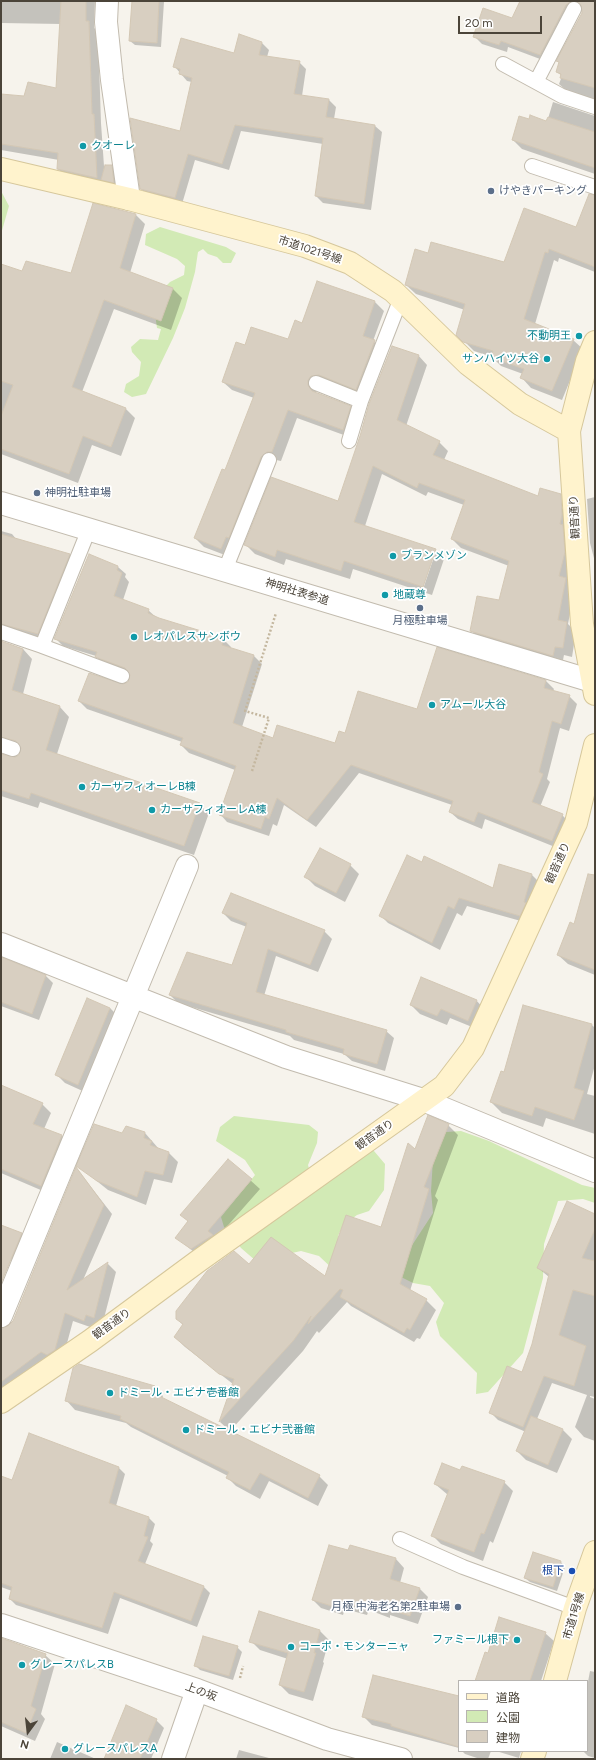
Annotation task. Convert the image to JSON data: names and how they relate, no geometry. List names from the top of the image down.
{
  "streets": {
    "main road": ["市道1021号線", "観音通り", "市道1号線"],
    "street": ["神明社表参道", "上の坂"]
  },
  "crossings": [
    ["市道1021号線", "観音通り"],
    ["観音通り", "神明社表参道"]
  ],
  "places": [
    "クオーレ",
    "けやきパーキング",
    "不動明王",
    "サンハイツ大谷",
    "神明社駐車場",
    "ブランメゾン",
    "地蔵尊",
    "月極駐車場",
    "レオパレスサンボウ",
    "アムール大谷",
    "カーサフィオーレB棟",
    "カーサフィオーレA棟",
    "ドミール・エビナ壱番館",
    "ドミール・エビナ弐番館",
    "根下",
    "月極 中海老名第2駐車場",
    "ファミール根下",
    "コーポ・モンターニャ",
    "グレースパレスB",
    "グレースパレスA"
  ],
  "legend": ["道路", "公園", "建物"],
  "scale_bar": "20 m",
  "north": "bottom"
}
